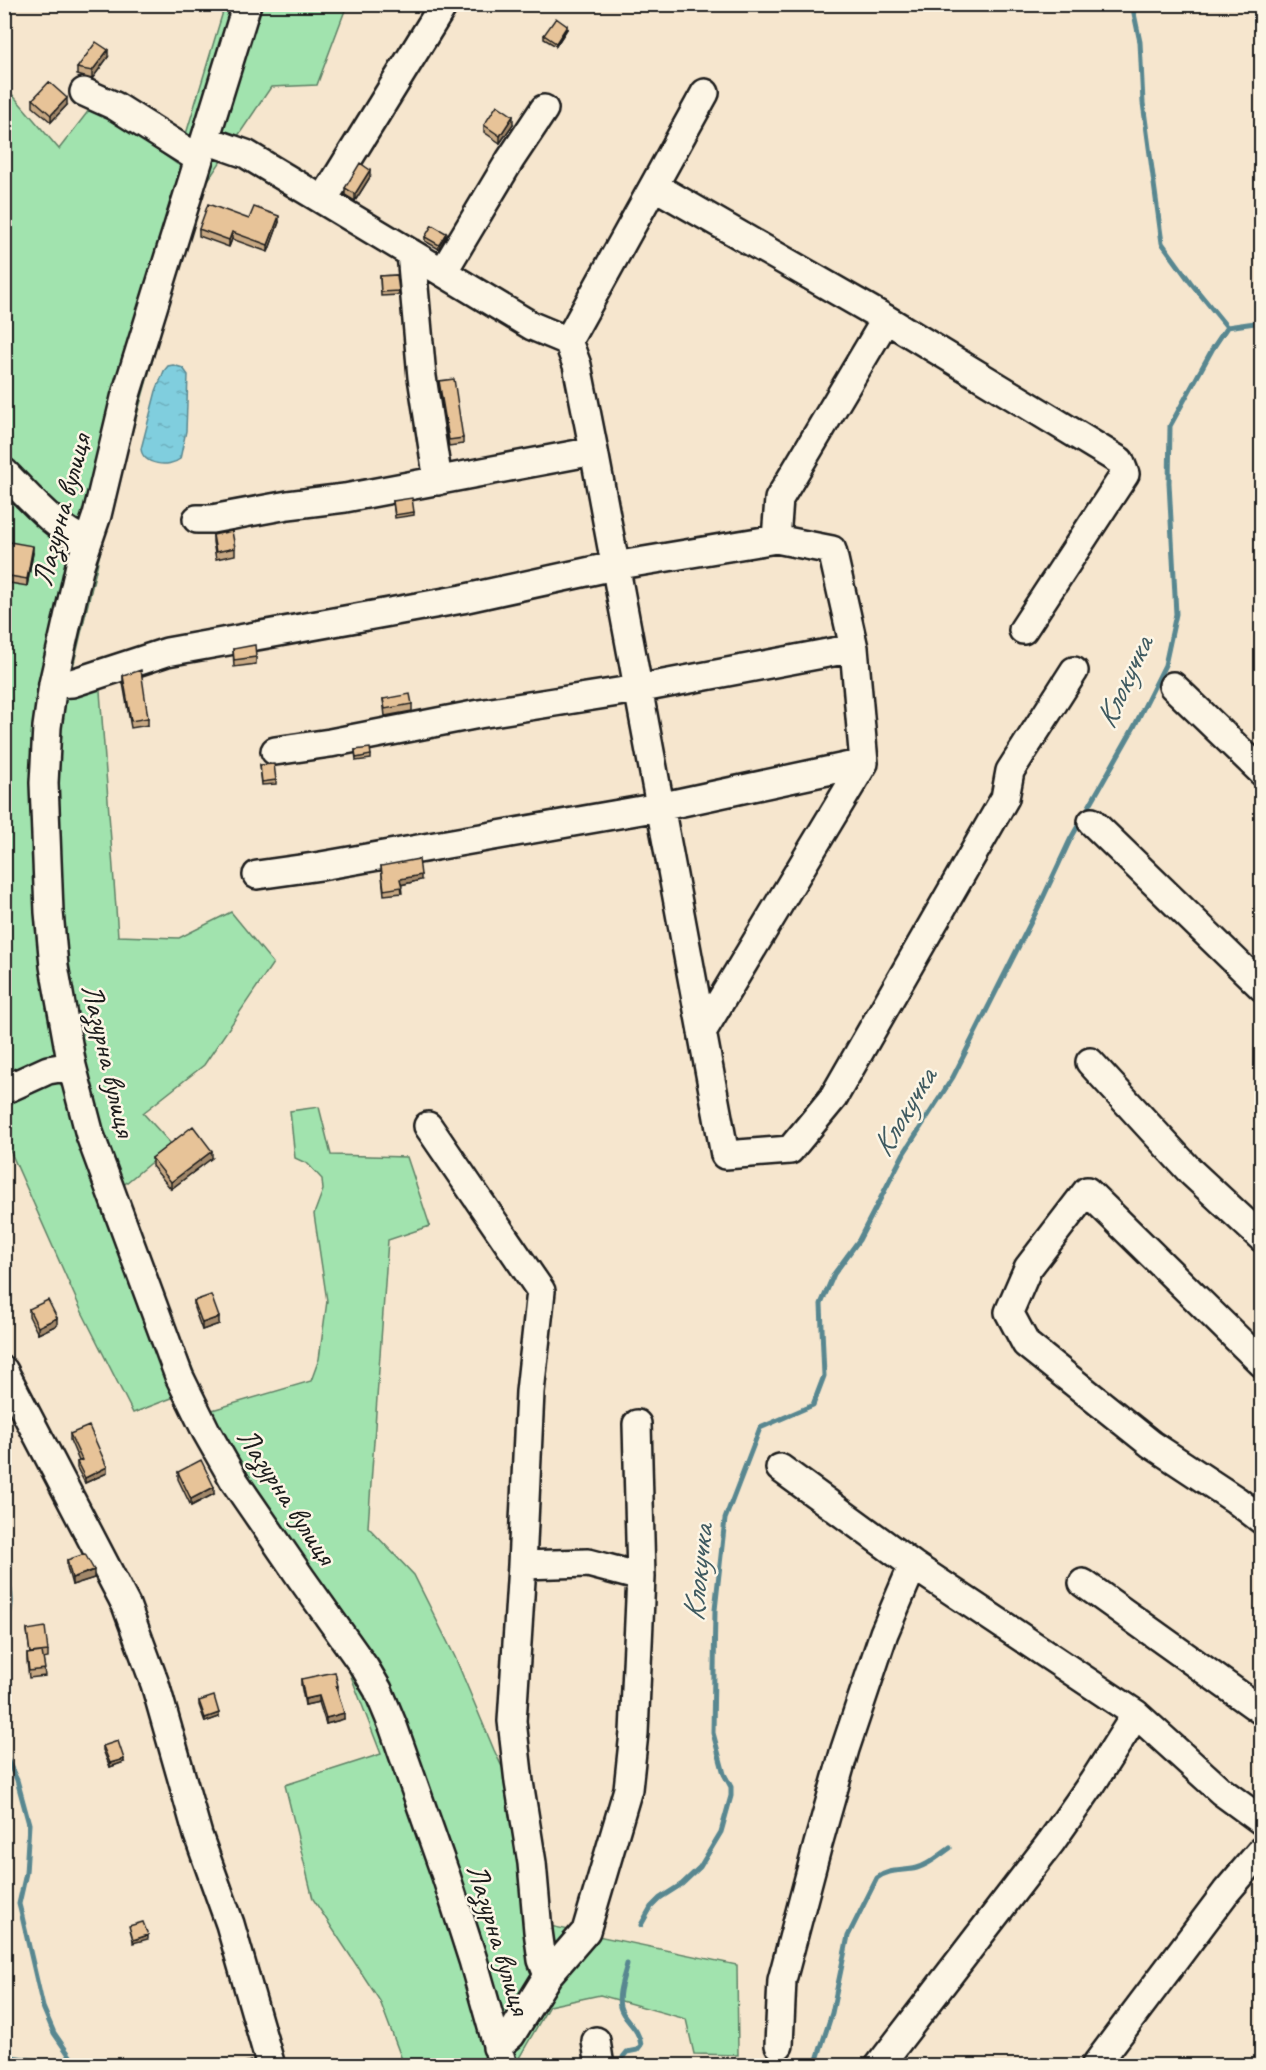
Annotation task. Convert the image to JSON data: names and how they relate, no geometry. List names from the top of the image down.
{
  "streets": {
    "street": ["Лазурна вулиця"]
  },
  "water": ["Клокучка"]
}
